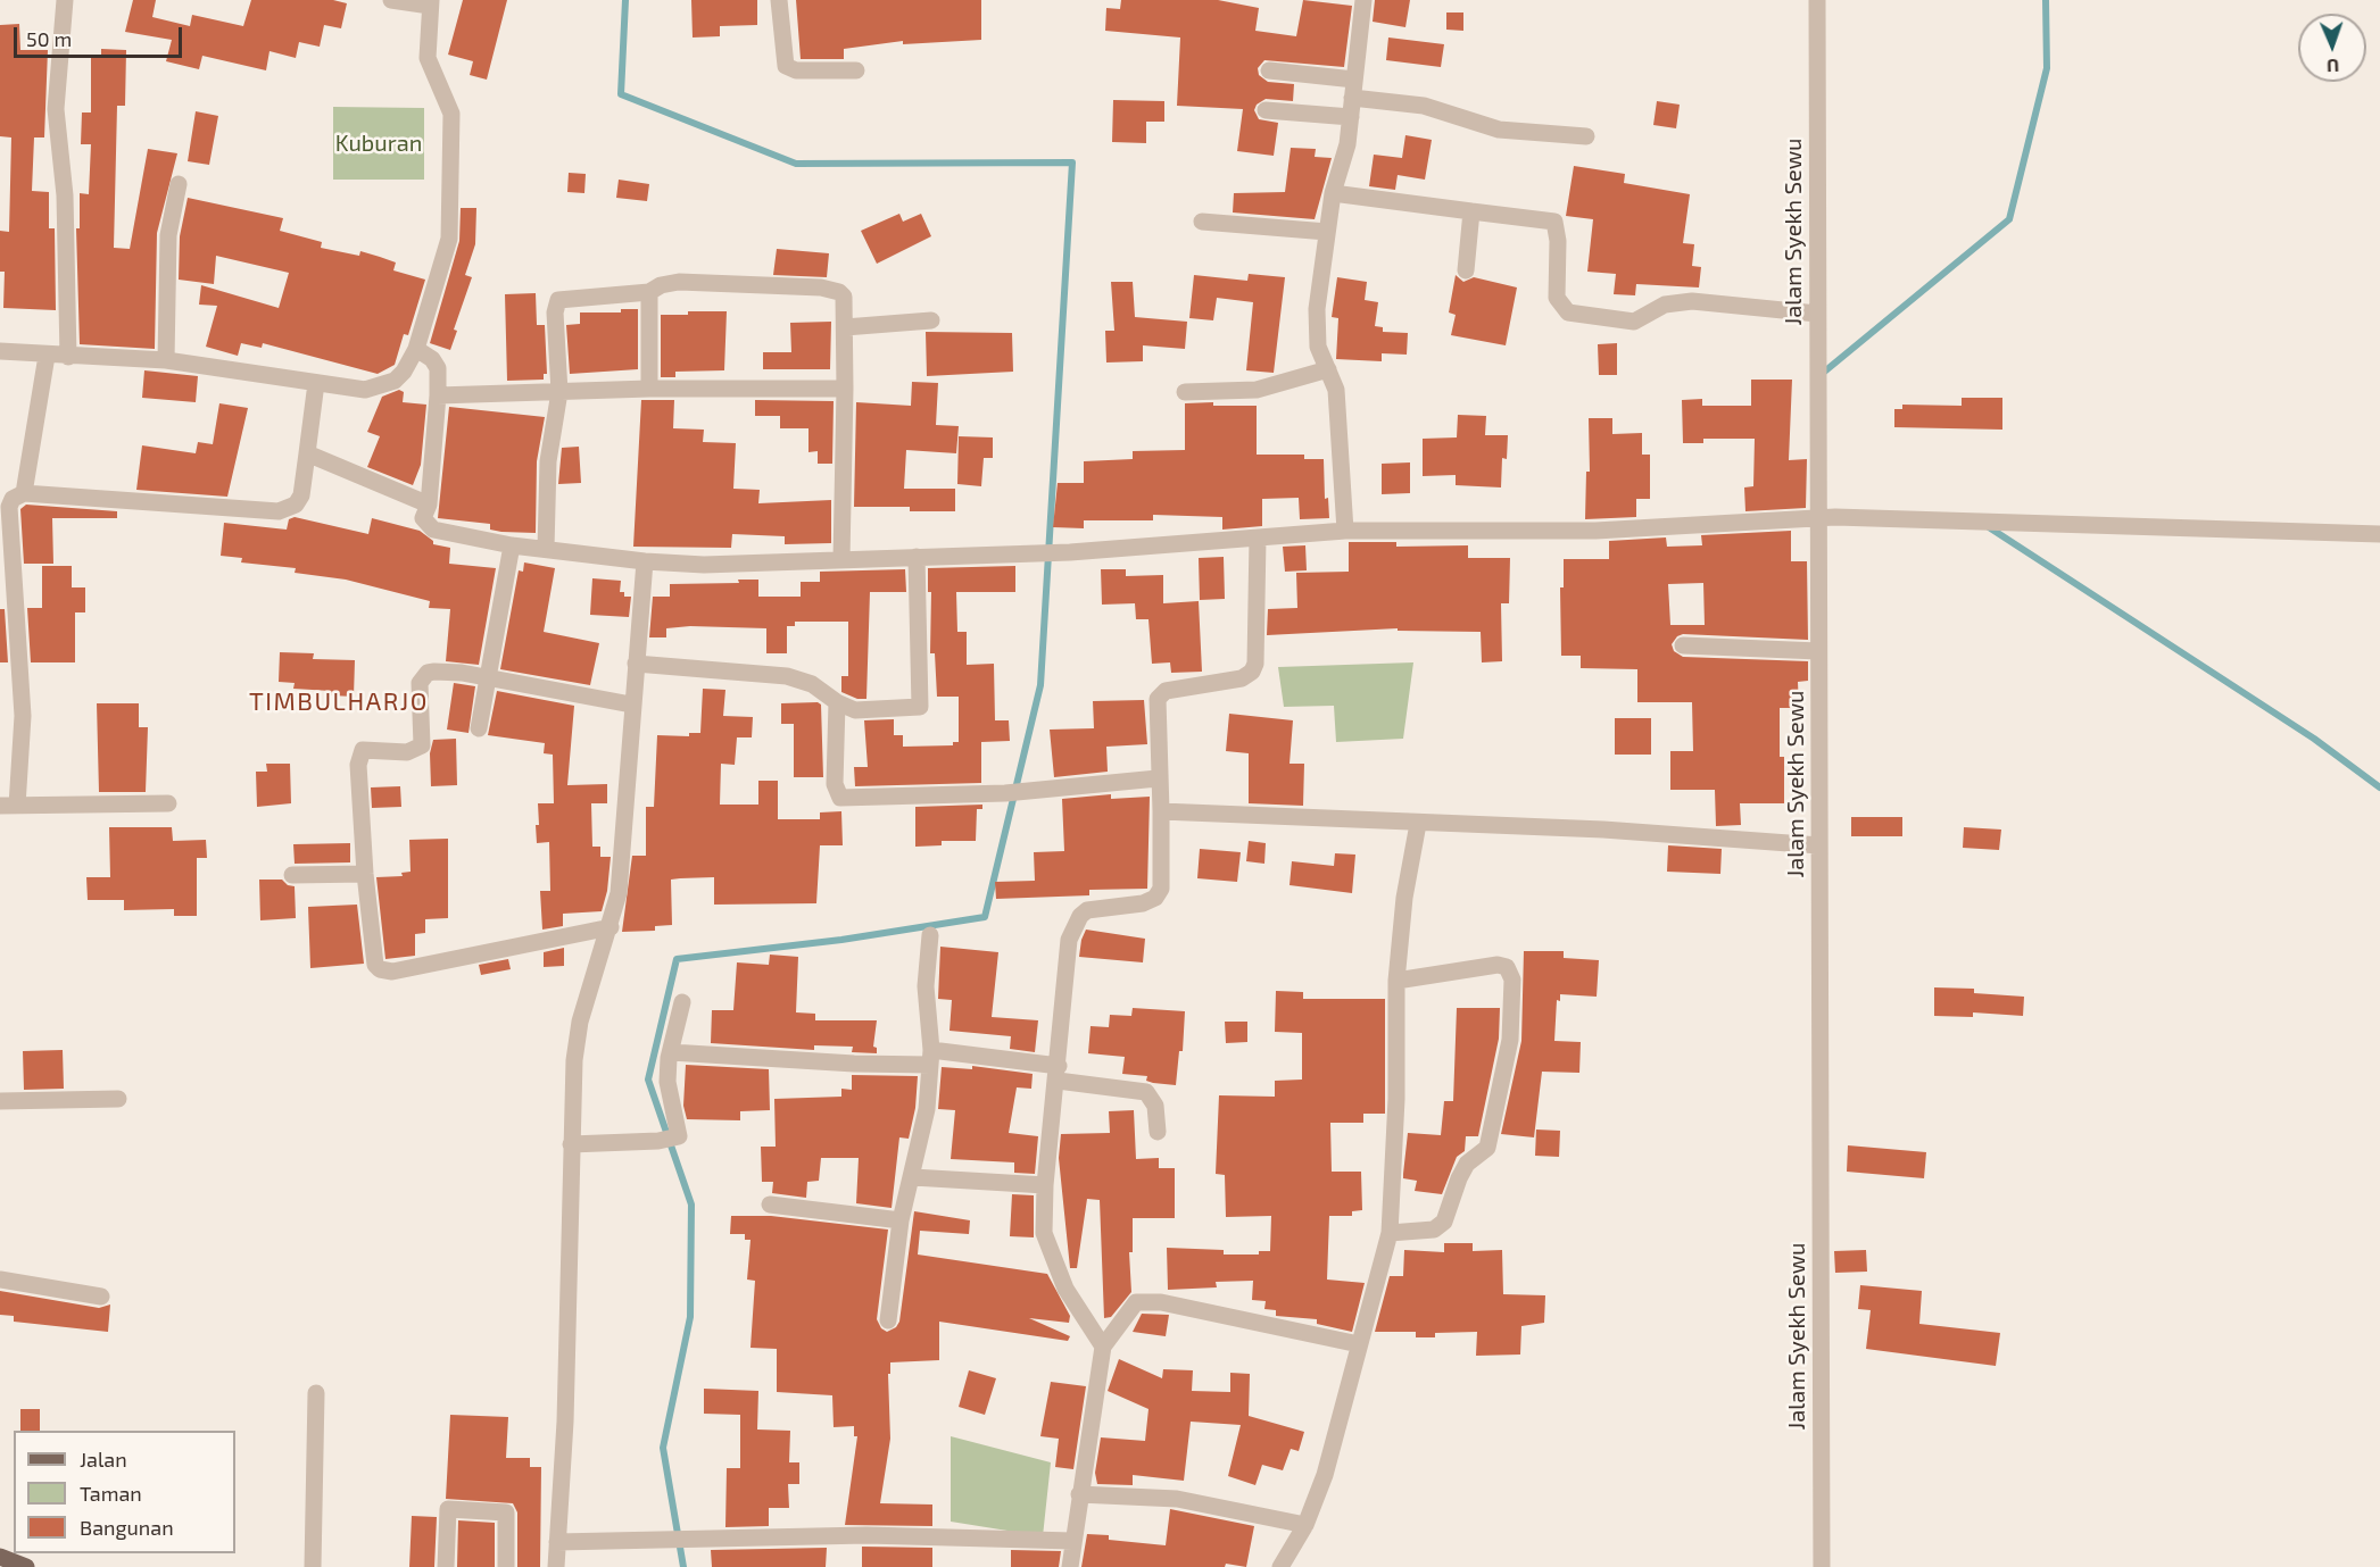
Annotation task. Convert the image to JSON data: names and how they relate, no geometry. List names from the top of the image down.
{
  "streets": {
    "street": ["Jalam Syekh Sewu"]
  },
  "districts": ["TIMBULHARJO"],
  "parks": ["Kuburan"],
  "legend": ["Jalan", "Taman", "Bangunan"],
  "scale_bar": "50 m",
  "north": "bottom"
}
